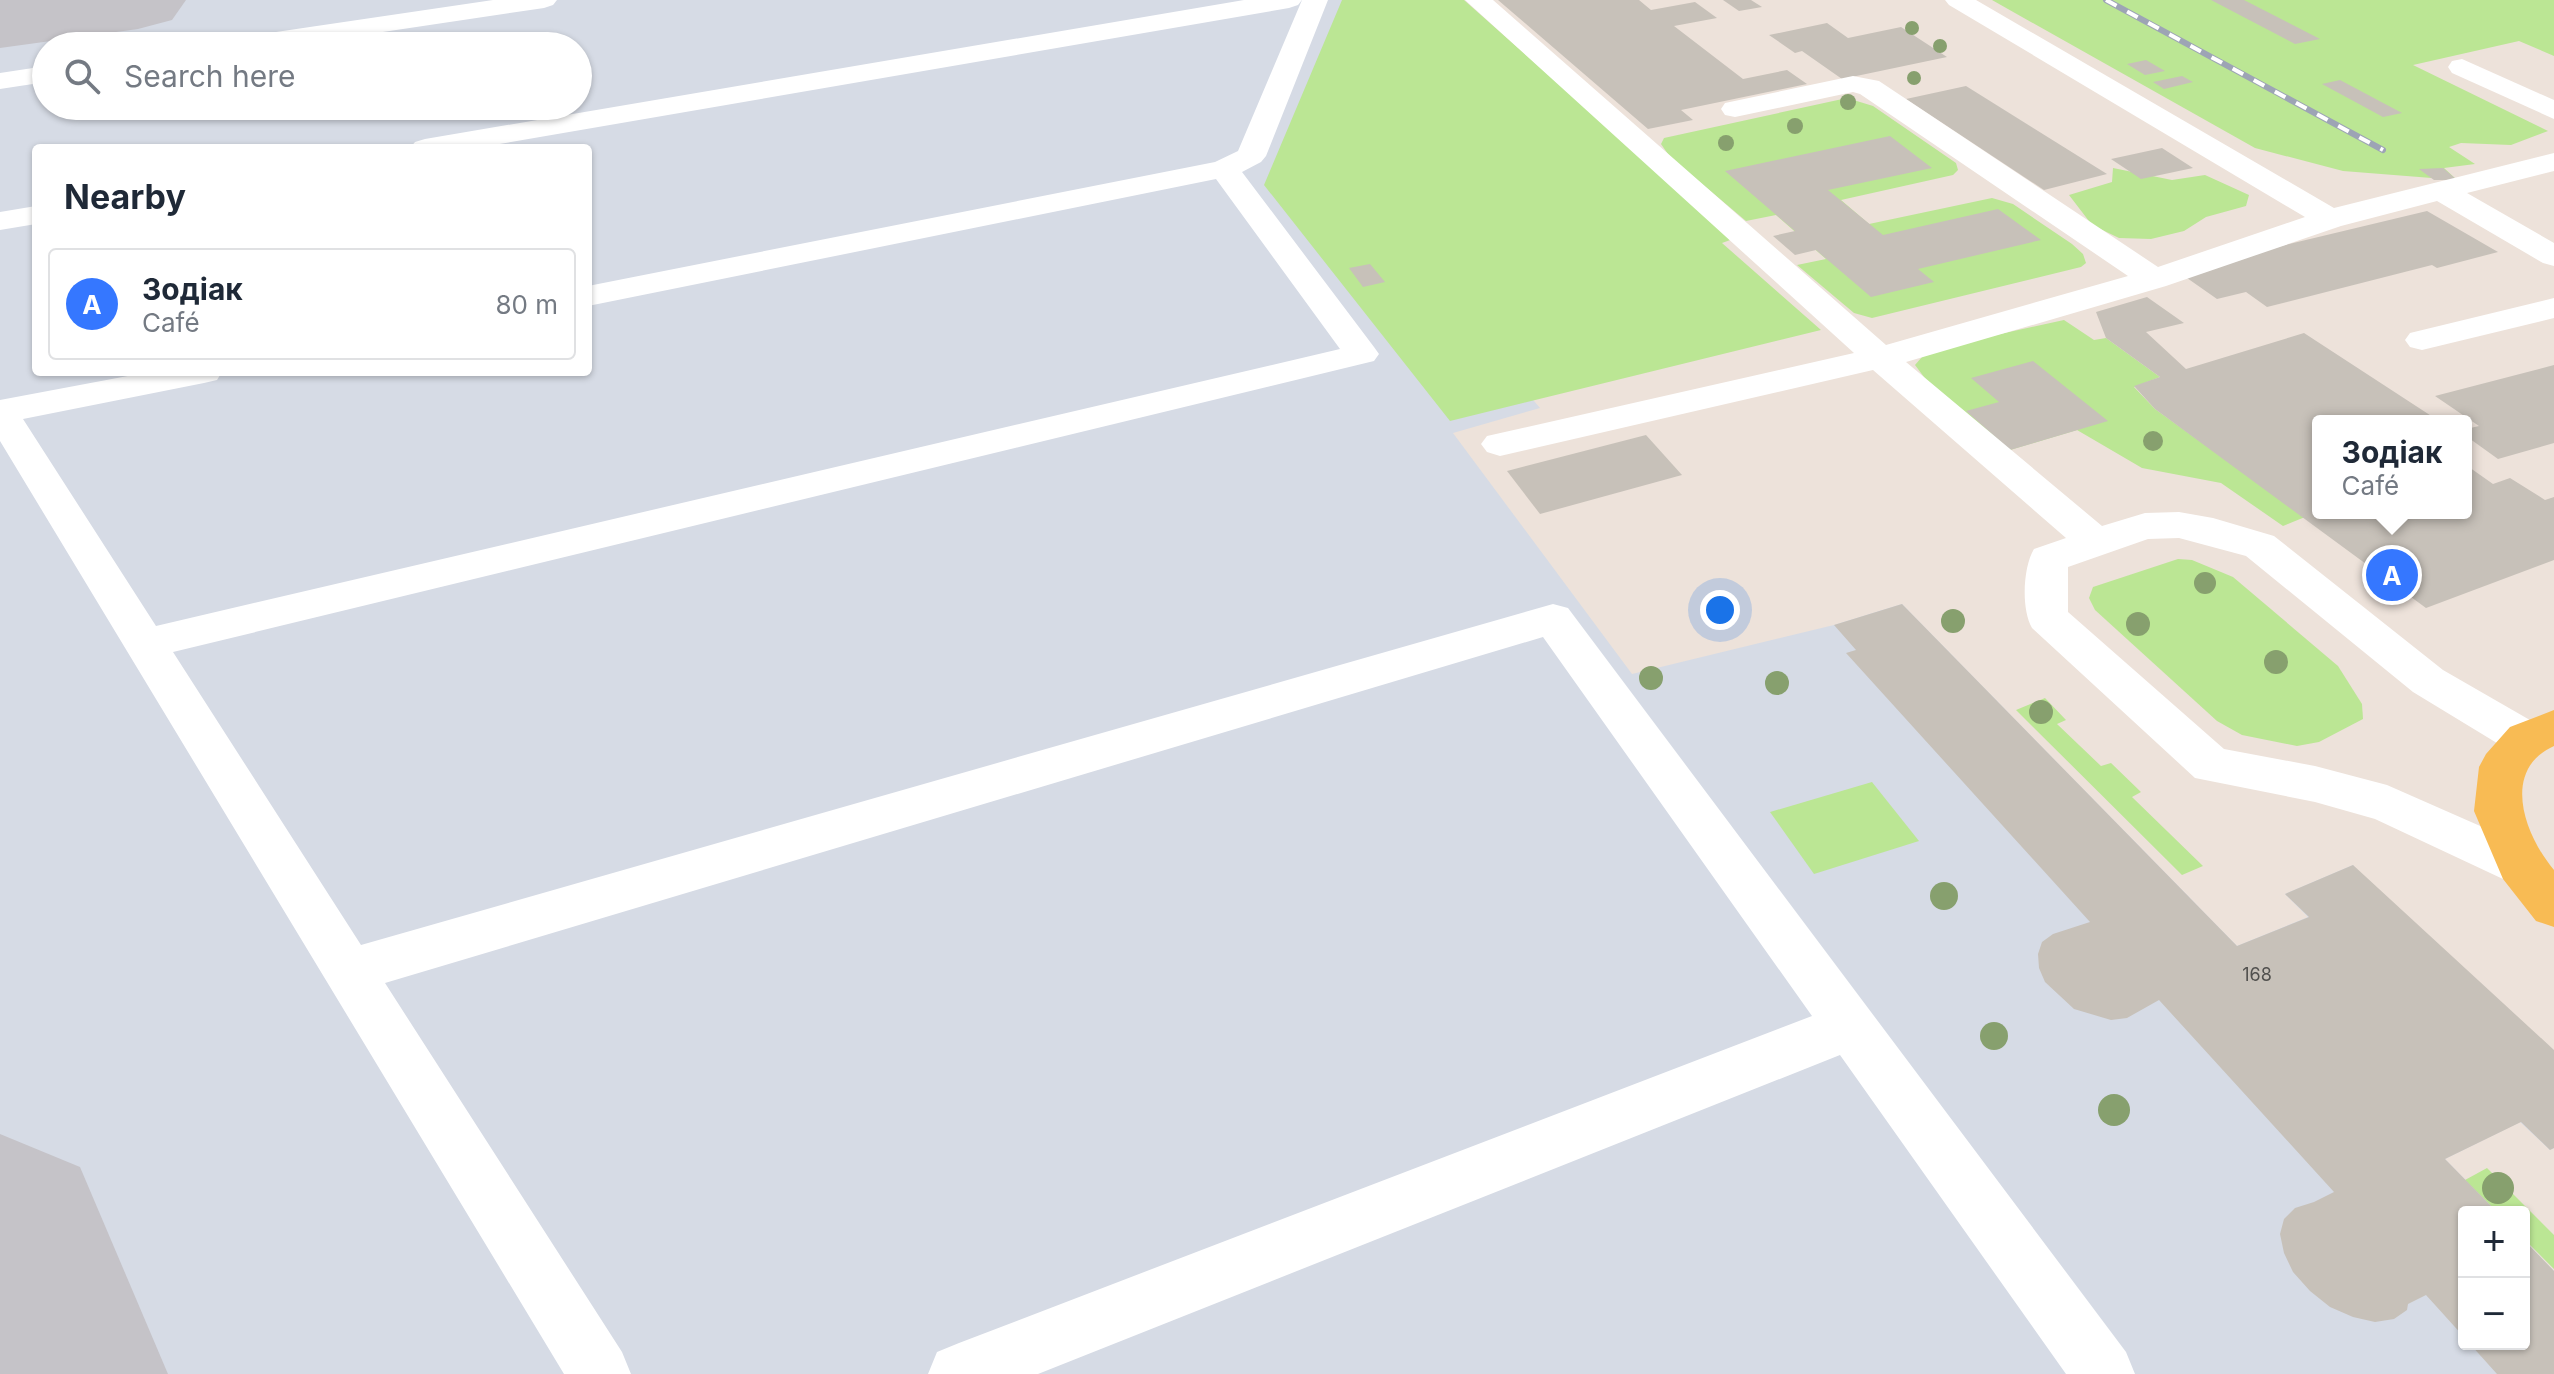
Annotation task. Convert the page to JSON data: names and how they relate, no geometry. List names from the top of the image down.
{
  "house_numbers": ["168"],
  "page": {
    "search": "Search here",
    "heading": "Nearby",
    "list": [
      {
        "mark": "A",
        "name": "Зодіак",
        "note": "Café",
        "value": "80 m"
      }
    ],
    "popup": ["Зодіак", "Café"],
    "pins": "A",
    "map_buttons": ["+", "−"]
  }
}
